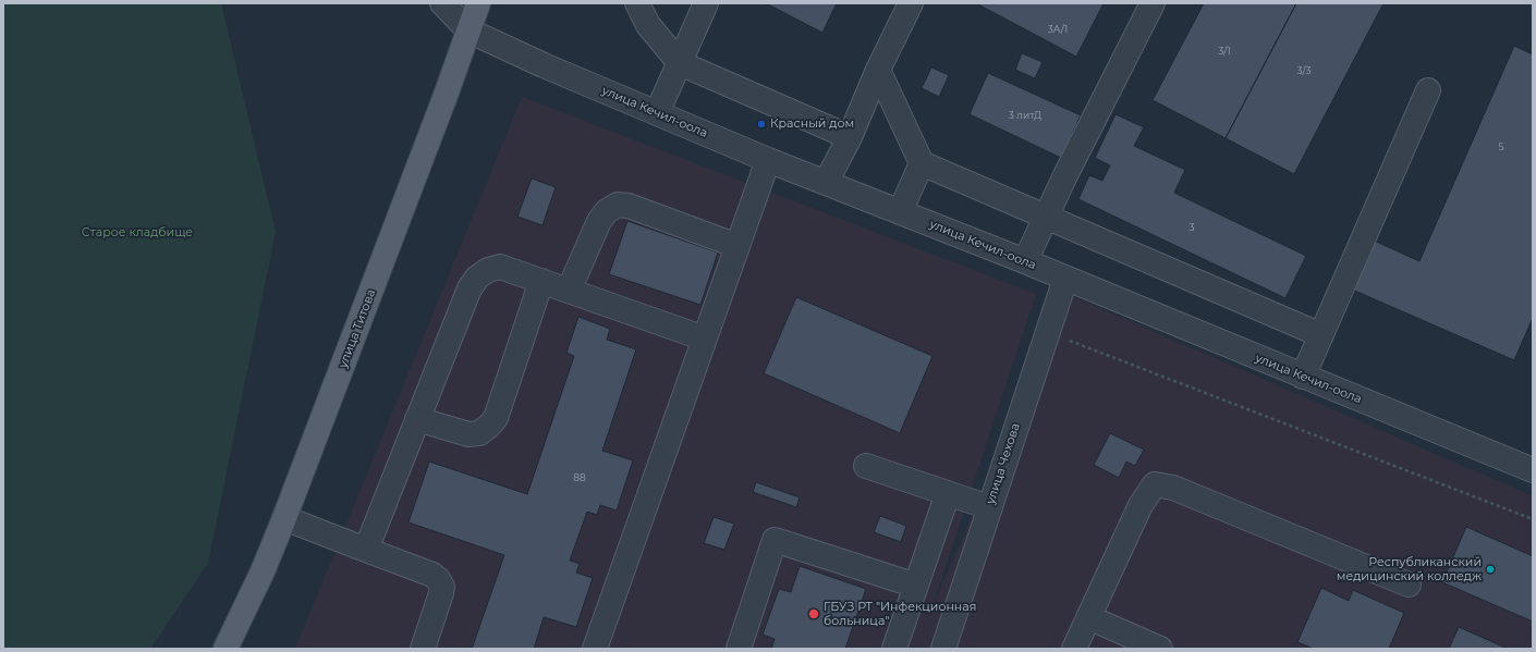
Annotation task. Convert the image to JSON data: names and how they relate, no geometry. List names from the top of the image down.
{
  "streets": {
    "main road": ["улица Титова"],
    "street": ["улица Кечил-оола", "улица Чехова"]
  },
  "crossings": [
    ["улица Кечил-оола", "улица Титова"],
    ["улица Кечил-оола", "улица Чехова"]
  ],
  "parks": ["Старое кладбище"],
  "places": ["Красный дом", "Республиканский медицинский колледж", "ГБУЗ РТ \"Инфекционная больница\""],
  "house_numbers": [
    "3А/1",
    "3/1",
    "3/3",
    "3 литД",
    "5",
    "3",
    "88"
  ]
}
